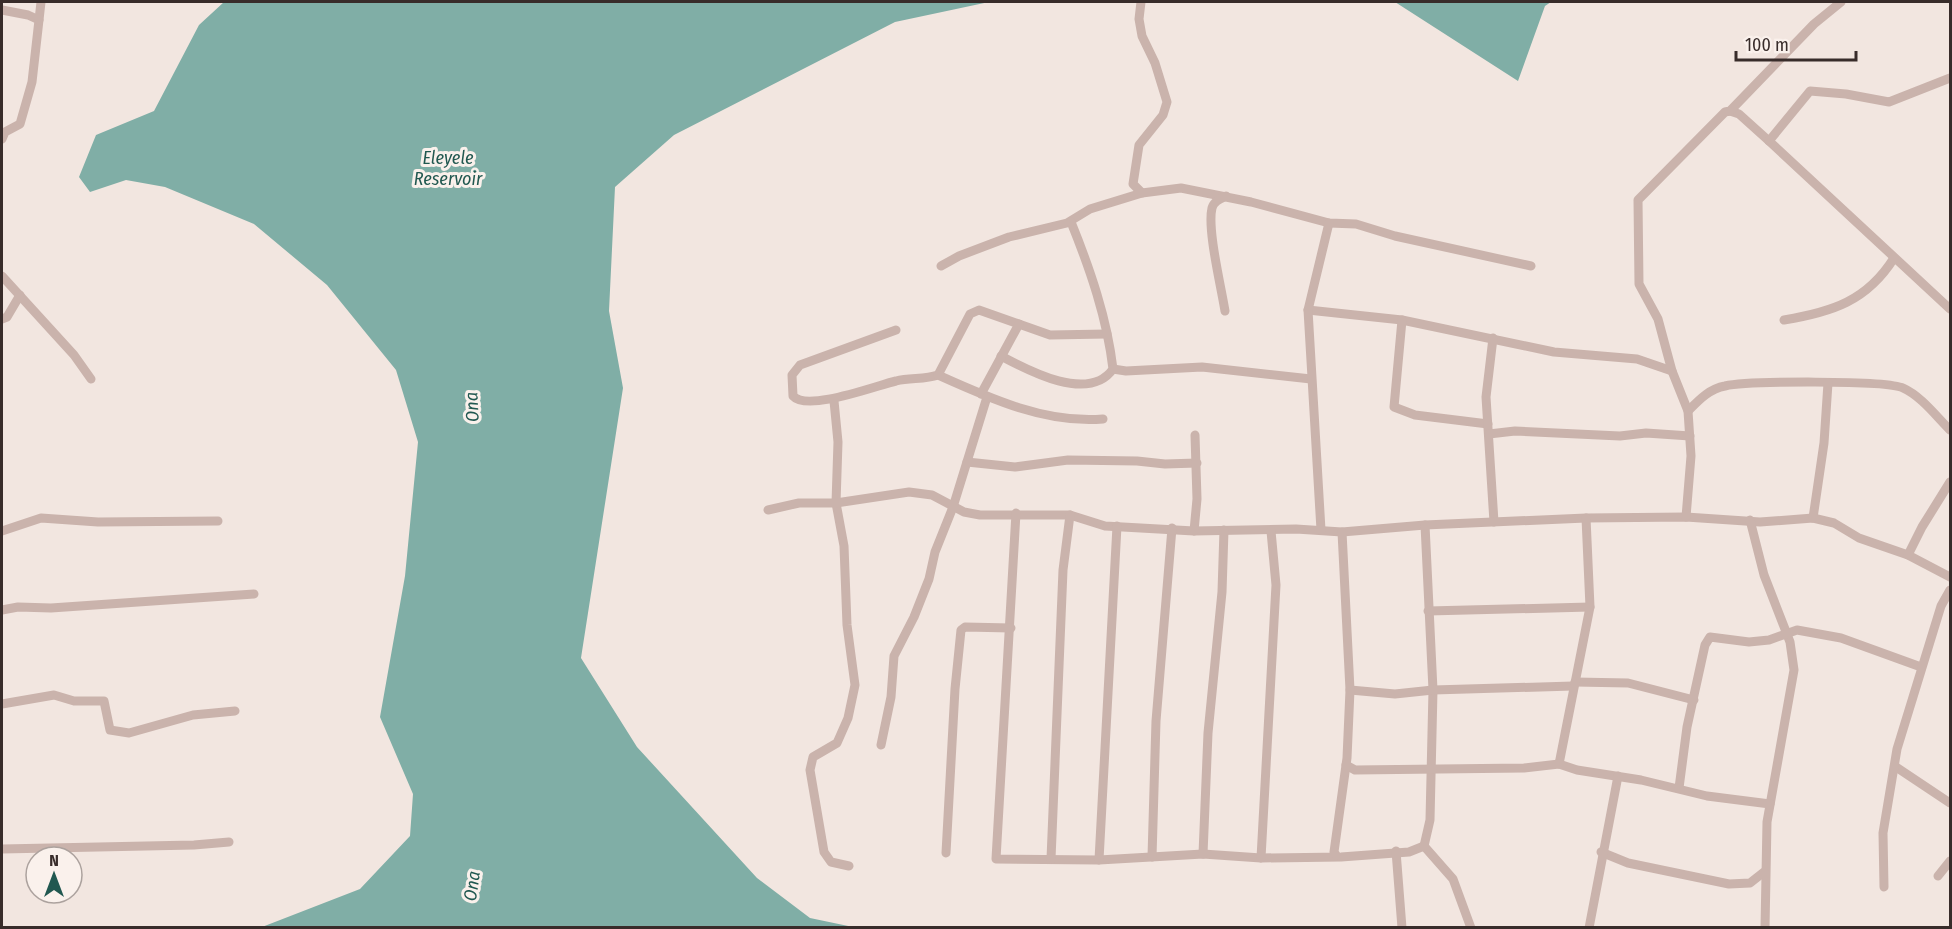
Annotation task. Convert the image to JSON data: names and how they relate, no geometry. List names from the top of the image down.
{
  "water": ["Eleyele Reservoir", "Ona"],
  "scale_bar": "100 m",
  "north": "top"
}
